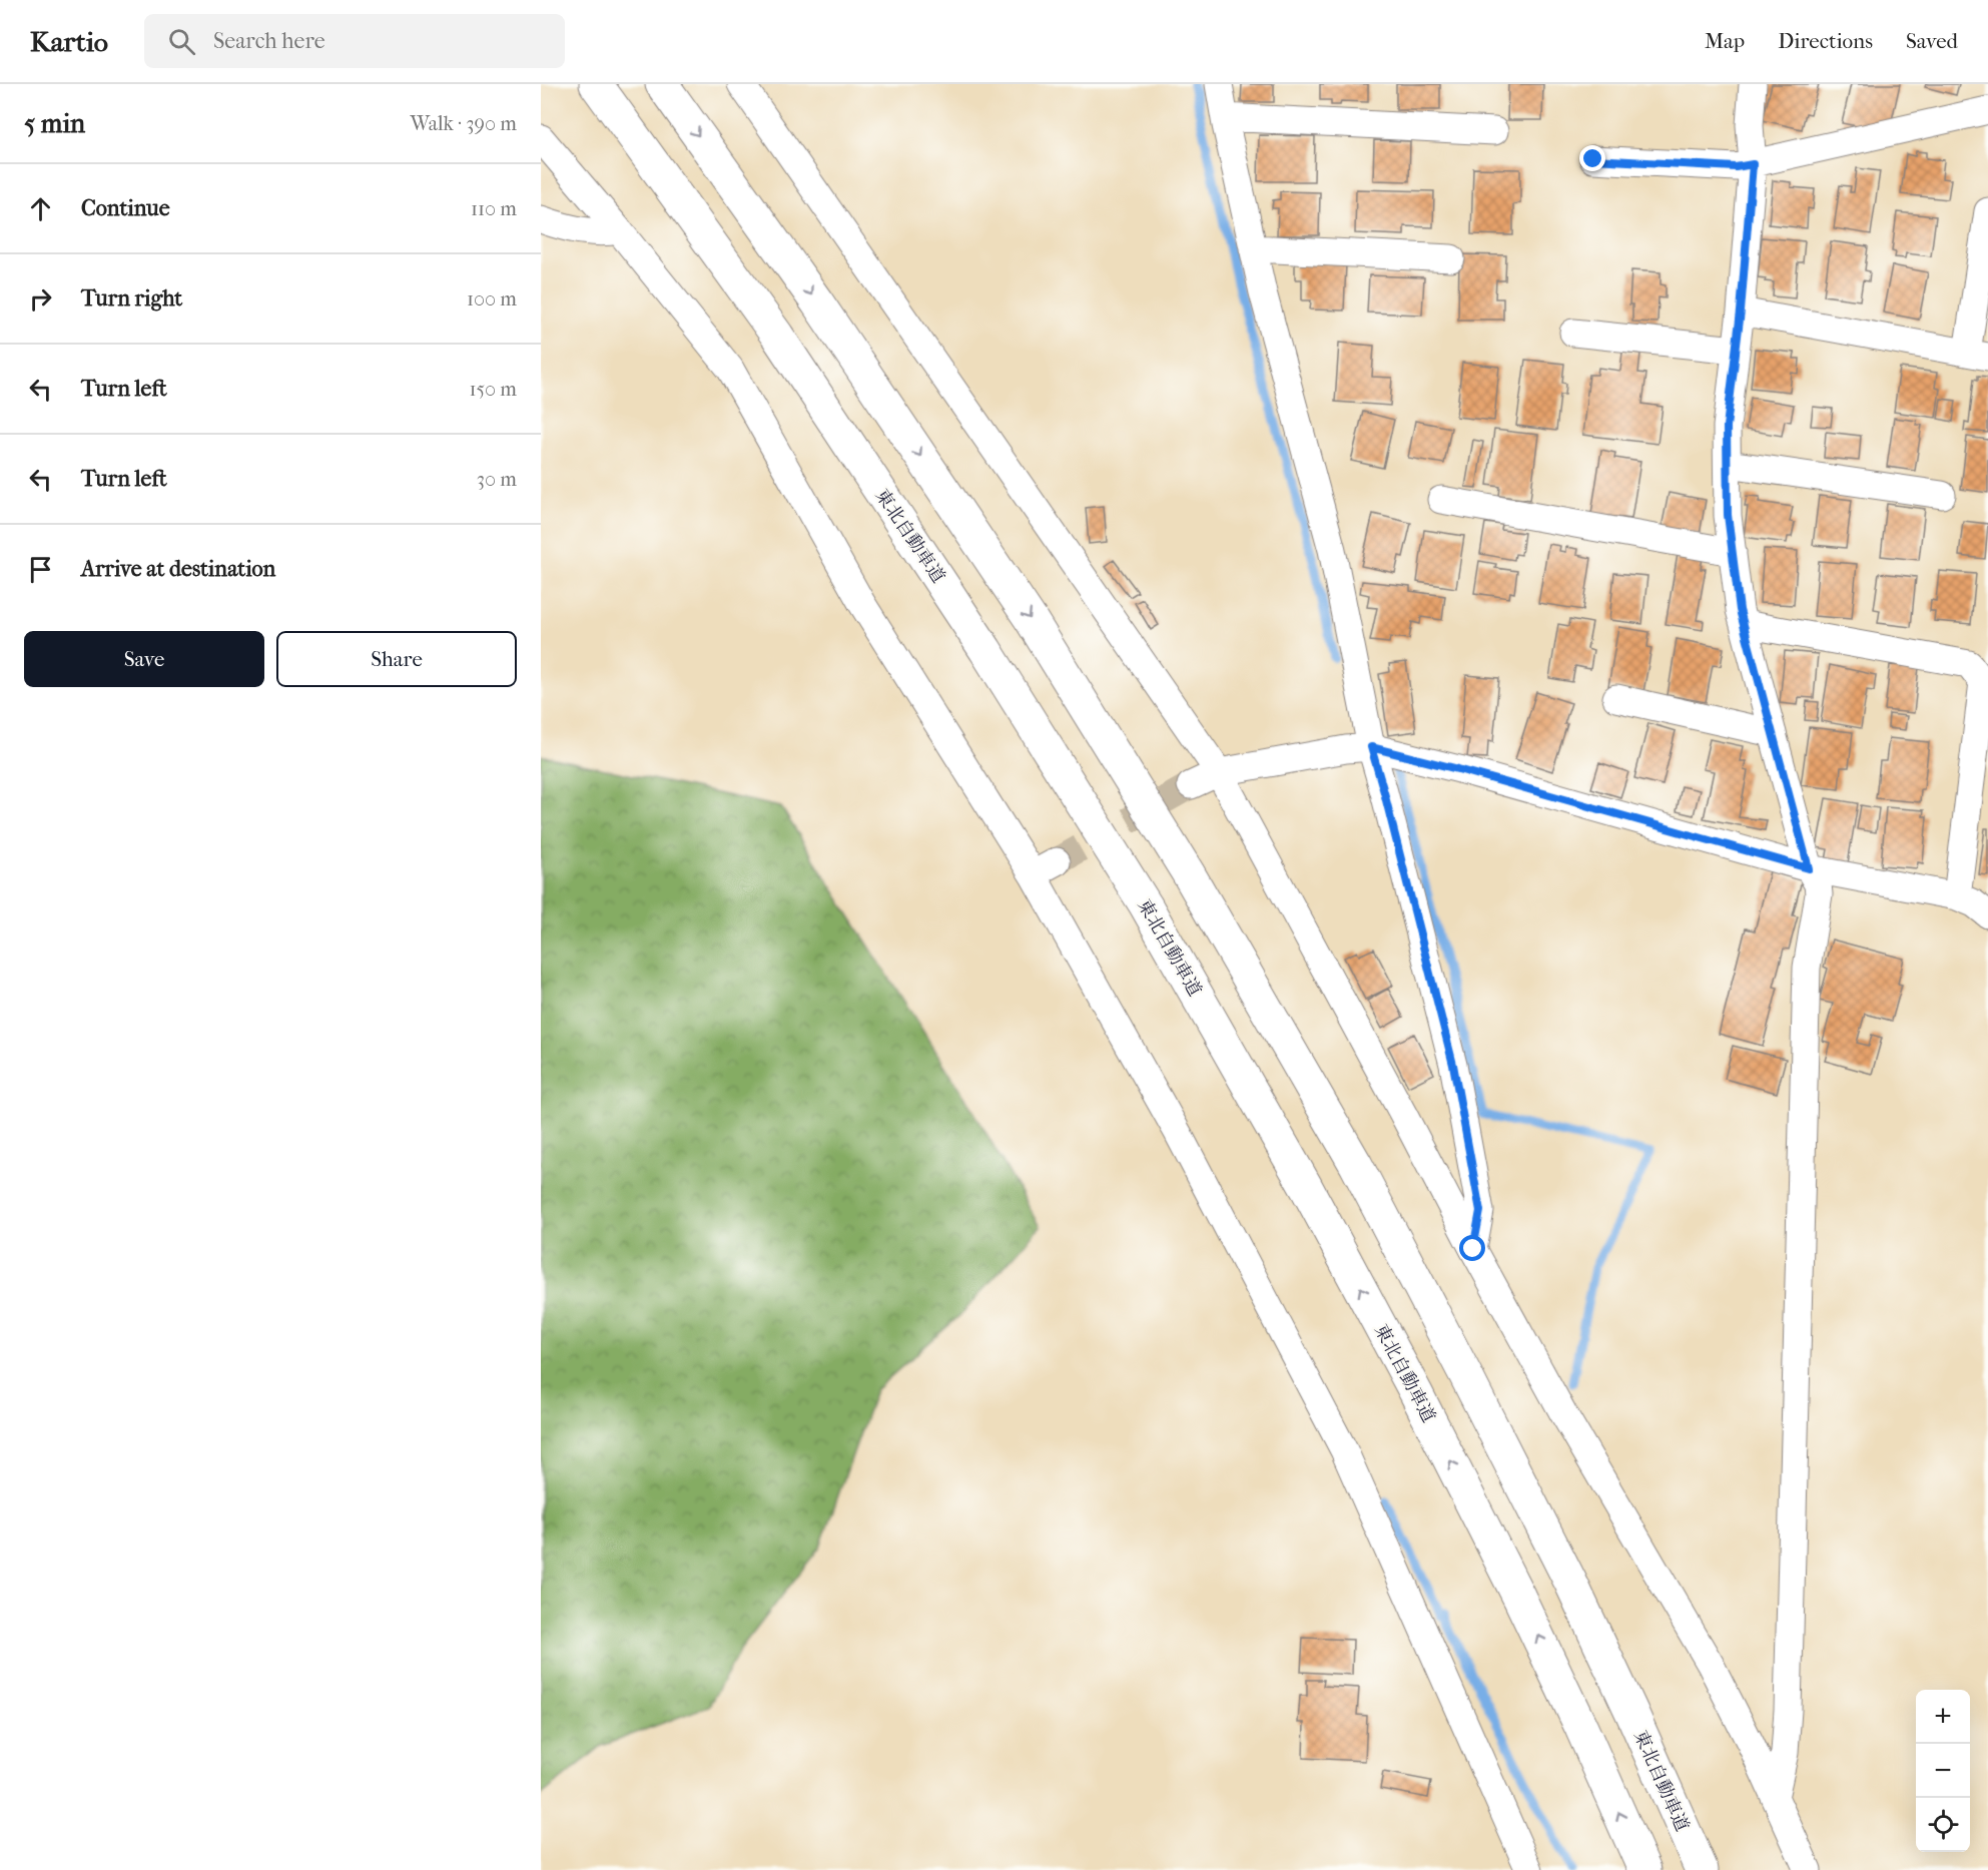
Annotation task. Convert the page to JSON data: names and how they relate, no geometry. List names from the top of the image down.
{
  "streets": {
    "highway": ["東北自動車道"]
  },
  "page": {
    "header": "Kartio",
    "search": "Search here",
    "nav": ["Map", "Directions", "Saved"],
    "heading": ["5 min", "Walk · 390 m"],
    "list": [
      ["Continue", "110 m"],
      ["Turn right", "100 m"],
      ["Turn left", "150 m"],
      ["Turn left", "30 m"],
      "Arrive at destination"
    ],
    "buttons": ["Save", "Share"],
    "map_buttons": ["+", "−"]
  }
}
